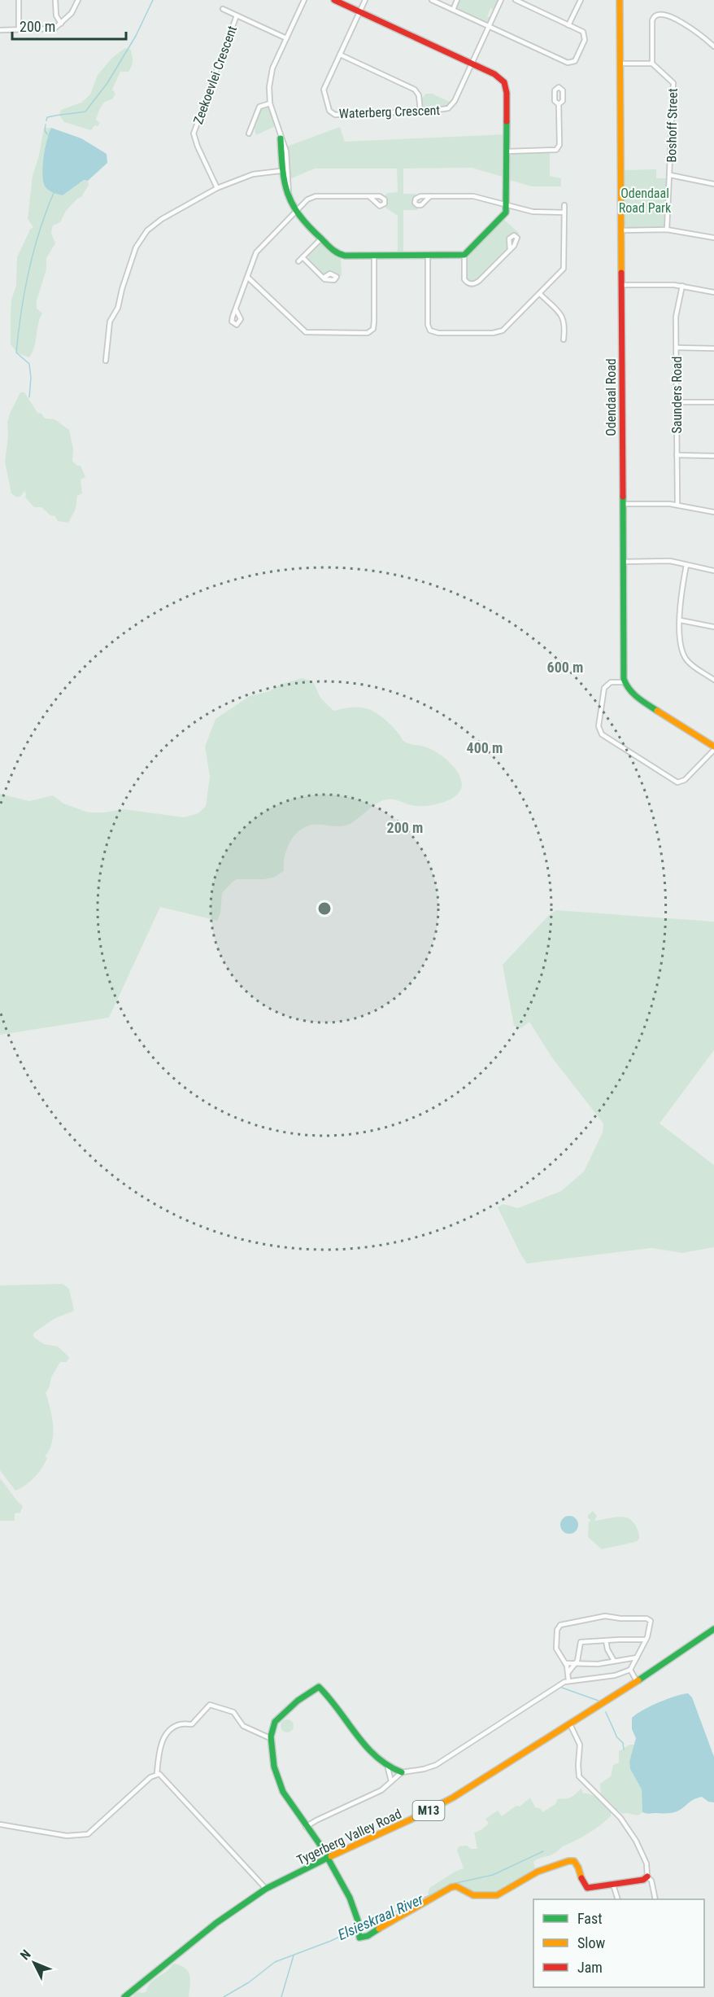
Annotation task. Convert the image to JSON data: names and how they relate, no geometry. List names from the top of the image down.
{
  "streets": {
    "street": [
      "Zeekoevlei Crescent",
      "Waterberg Crescent",
      "Boshoff Street",
      "Saunders Road",
      "Odendaal Road",
      "M13",
      "Tygerberg Valley Road"
    ]
  },
  "water": ["Elsieskraal River"],
  "parks": ["Odendaal Road Park"],
  "legend": ["Fast", "Slow", "Jam"],
  "scale_bar": "200 m",
  "north": "top left",
  "rings": ["600 m", "400 m", "200 m"]
}
